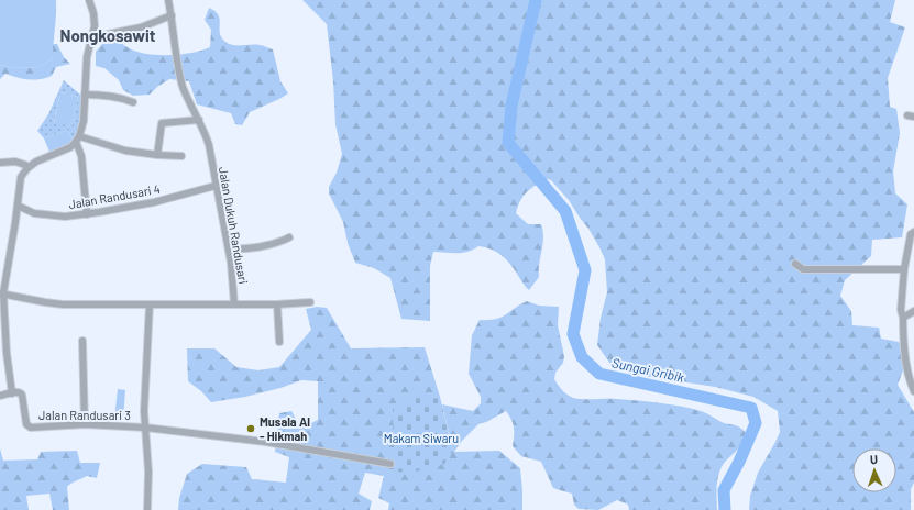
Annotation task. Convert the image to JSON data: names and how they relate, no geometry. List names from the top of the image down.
{
  "streets": {
    "street": ["Jalan Randusari 4", "Jalan Dukuh Randusari", "Jalan Randusari 3"]
  },
  "crossings": [
    ["Jalan Randusari 4", "Jalan Dukuh Randusari"]
  ],
  "districts": ["Nongkosawit"],
  "water": ["Sungai Gribik"],
  "parks": ["Makam Siwaru"],
  "places": ["Musala Al - Hikmah"],
  "north": "top"
}
